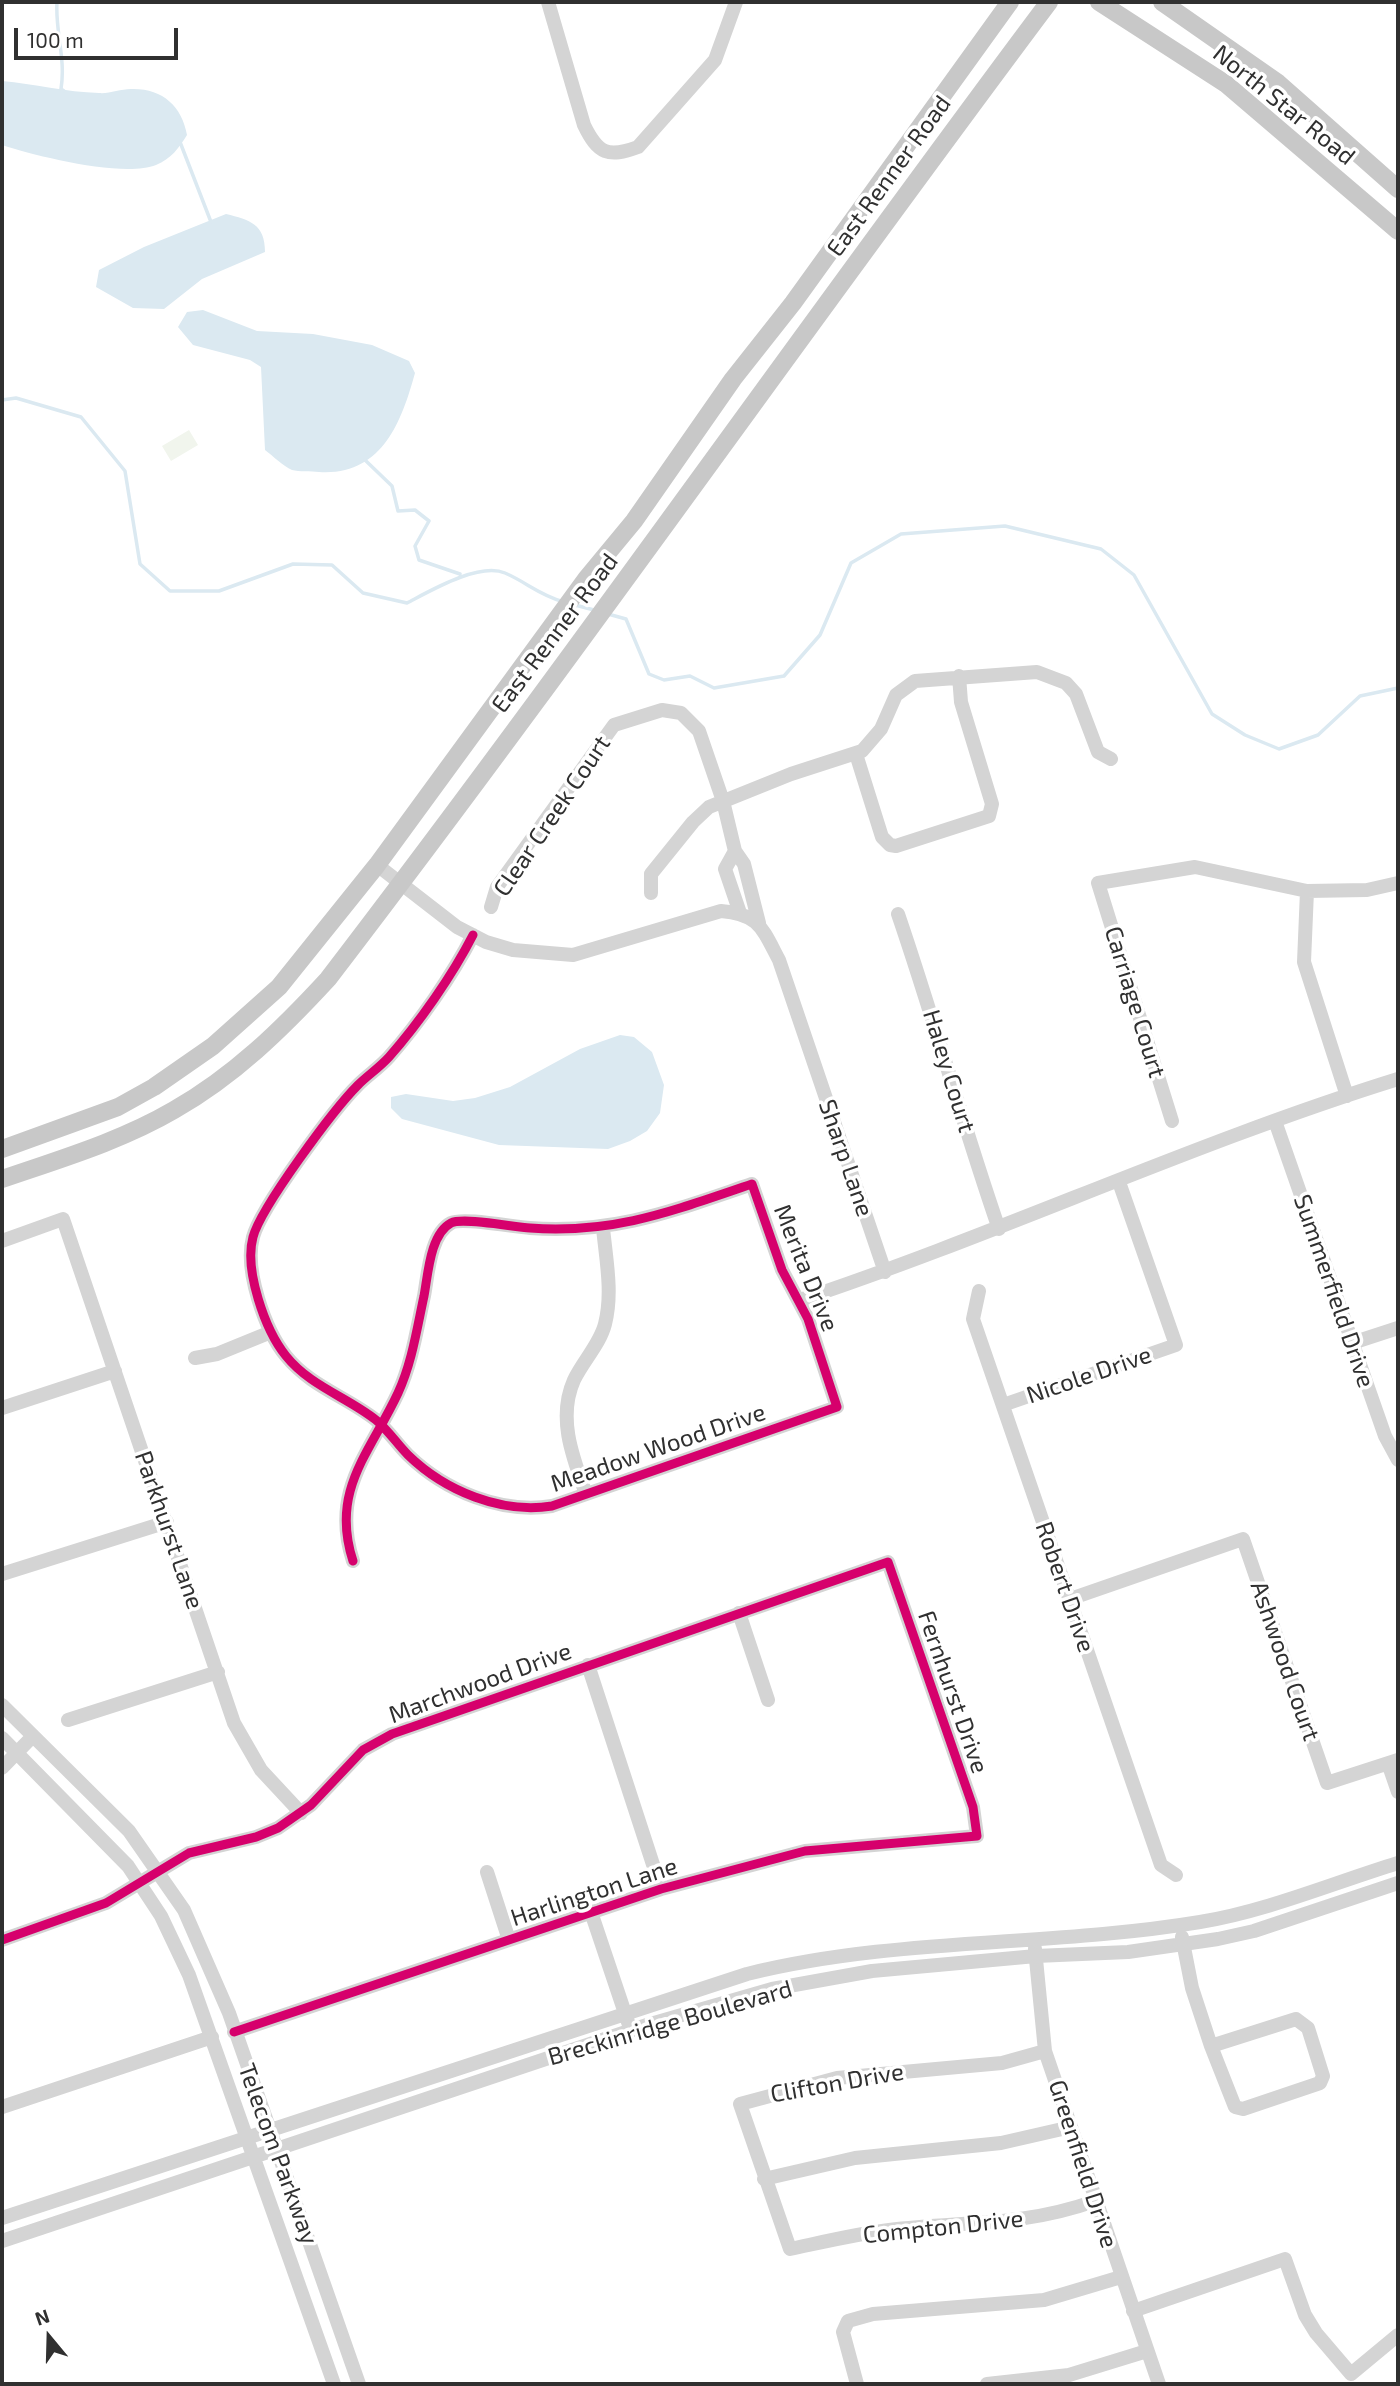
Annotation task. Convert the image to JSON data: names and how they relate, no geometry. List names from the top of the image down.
{
  "streets": {
    "main road": ["North Star Road", "East Renner Road"],
    "street": [
      "Clear Creek Court",
      "Carriage Court",
      "Haley Court",
      "Sharp Lane",
      "Merita Drive",
      "Summerfield Drive",
      "Nicole Drive",
      "Meadow Wood Drive",
      "Parkhurst Lane",
      "Robert Drive",
      "Ashwood Court",
      "Marchwood Drive",
      "Fernhurst Drive",
      "Harlington Lane",
      "Breckinridge Boulevard",
      "Clifton Drive",
      "Telecom Parkway",
      "Greenfield Drive",
      "Compton Drive"
    ]
  },
  "crossings": [
    ["Merita Drive", "Meadow Wood Drive"],
    ["Nicole Drive", "Robert Drive"],
    ["Parkhurst Lane", "Marchwood Drive"],
    ["Robert Drive", "Ashwood Court"],
    ["Marchwood Drive", "Fernhurst Drive"],
    ["Marchwood Drive", "Telecom Parkway"],
    ["Fernhurst Drive", "Harlington Lane"],
    ["Harlington Lane", "Telecom Parkway"],
    ["Breckinridge Boulevard", "Telecom Parkway"],
    ["Breckinridge Boulevard", "Greenfield Drive"],
    ["Clifton Drive", "Greenfield Drive"],
    ["Clifton Drive", "Compton Drive"],
    ["Greenfield Drive", "Compton Drive"]
  ],
  "scale_bar": "100 m",
  "north": "top"
}
